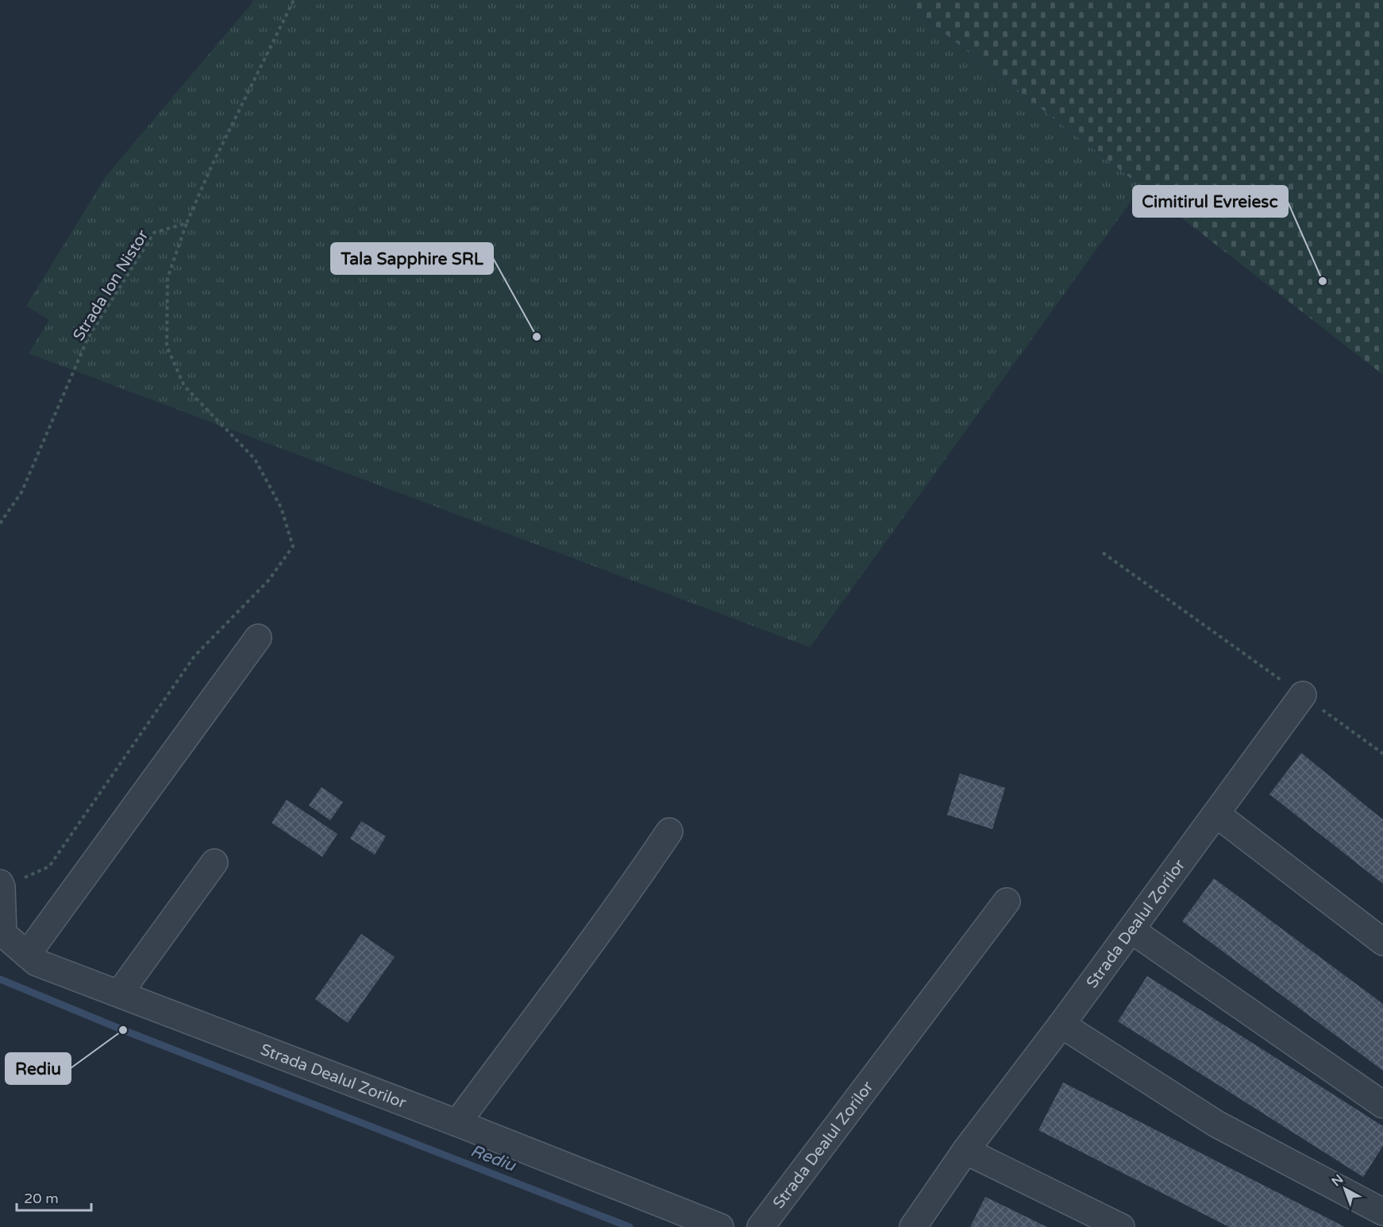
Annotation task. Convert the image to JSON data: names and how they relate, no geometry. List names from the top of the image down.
{
  "streets": {
    "street": ["Strada Dealul Zorilor"],
    "path": ["Strada Ion Nistor"]
  },
  "water": ["Rediu"],
  "places": ["Cimitirul Evreiesc", "Tala Sapphire SRL", "Rediu"],
  "scale_bar": "20 m",
  "north": "top left"
}
